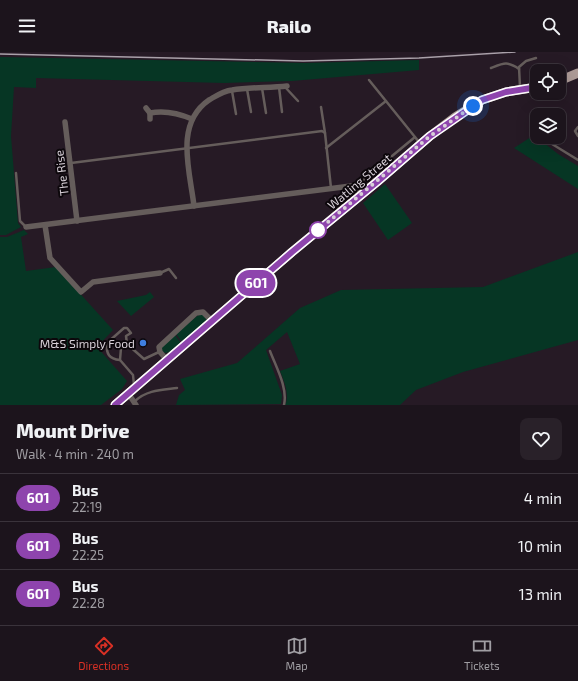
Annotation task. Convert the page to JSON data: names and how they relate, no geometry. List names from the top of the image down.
{
  "streets": {
    "main road": ["Watling Street"],
    "street": ["The Rise"]
  },
  "places": ["M&S Simply Food"],
  "lines": ["bus line 601"],
  "page": {
    "header": "Railo",
    "on_map": "601",
    "heading": ["Mount Drive", "Walk · 4 min · 240 m"],
    "list": [
      {
        "mark": "601",
        "name": "Bus",
        "note": "22:19",
        "value": "4 min"
      },
      {
        "mark": "601",
        "name": "Bus",
        "note": "22:25",
        "value": "10 min"
      },
      {
        "mark": "601",
        "name": "Bus",
        "note": "22:28",
        "value": "13 min"
      }
    ],
    "tabs": ["Directions", "Map", "Tickets"]
  }
}
